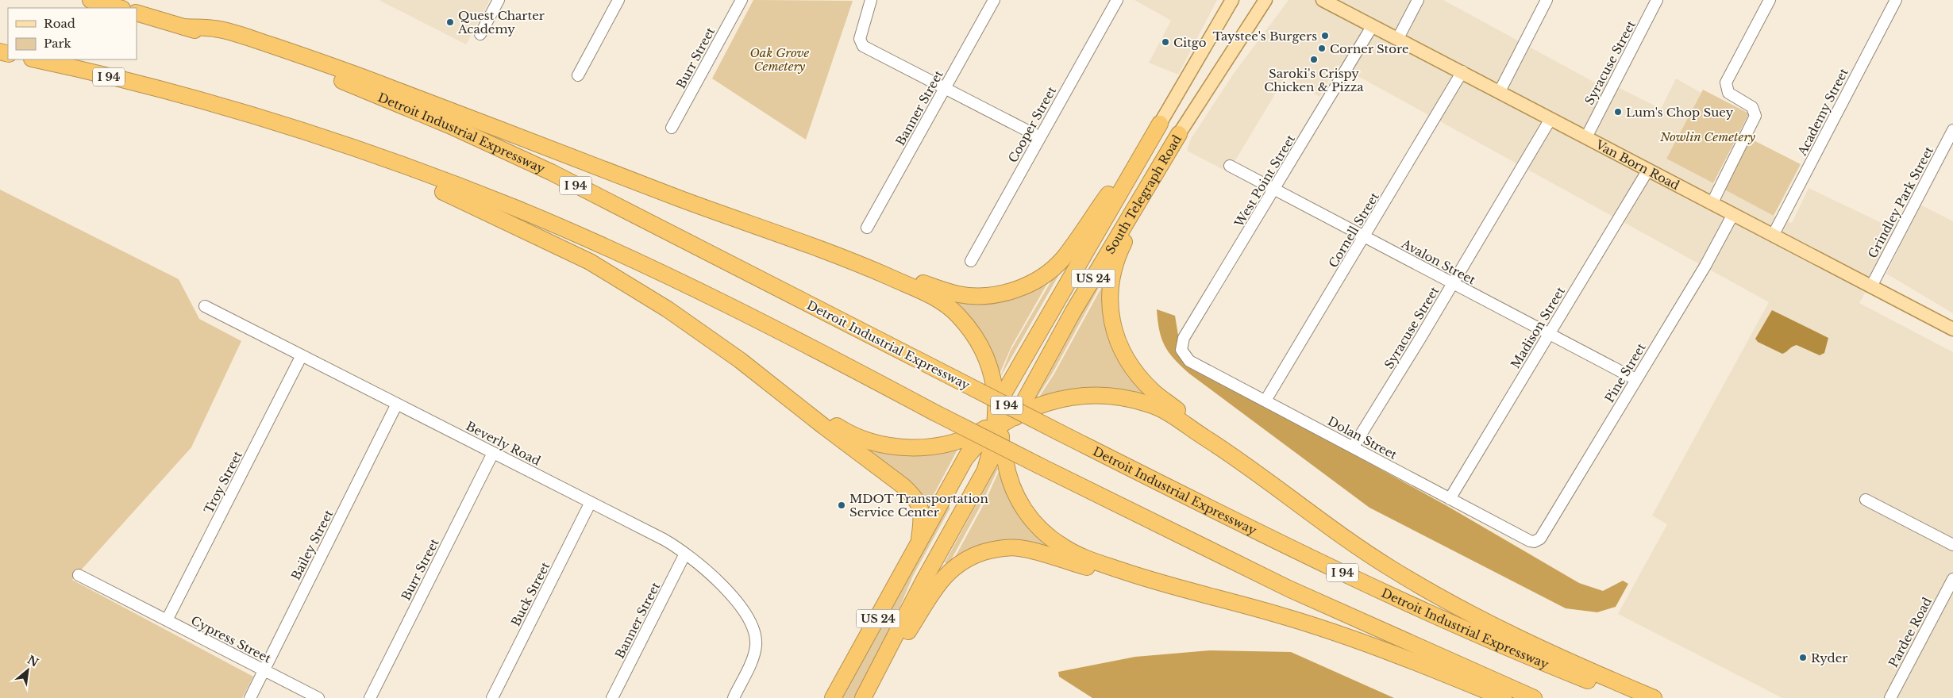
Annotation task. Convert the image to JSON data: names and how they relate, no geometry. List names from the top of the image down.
{
  "streets": {
    "highway": [
      "I 94",
      "Detroit Industrial Expressway",
      "South Telegraph Road",
      "US 24"
    ],
    "main road": ["Van Born Road"],
    "street": [
      "Burr Street",
      "Syracuse Street",
      "Banner Street",
      "Academy Street",
      "Cooper Street",
      "West Point Street",
      "Grindley Park Street",
      "Cornell Street",
      "Avalon Street",
      "Madison Street",
      "Pine Street",
      "Dolan Street",
      "Beverly Road",
      "Troy Street",
      "Bailey Street",
      "Buck Street",
      "Pardee Road",
      "Cypress Street"
    ]
  },
  "crossings": [
    ["Burr Street", "Beverly Road"],
    ["Syracuse Street", "Van Born Road"],
    ["Syracuse Street", "Avalon Street"],
    ["Syracuse Street", "Dolan Street"],
    ["Banner Street", "Beverly Road"],
    ["Academy Street", "Van Born Road"],
    ["Van Born Road", "West Point Street"],
    ["Van Born Road", "Grindley Park Street"],
    ["Van Born Road", "Cornell Street"],
    ["Van Born Road", "Madison Street"],
    ["Van Born Road", "Pine Street"],
    ["West Point Street", "Avalon Street"],
    ["West Point Street", "Dolan Street"],
    ["South Telegraph Road", "US 24"],
    ["Cornell Street", "Avalon Street"],
    ["Cornell Street", "Dolan Street"],
    ["Avalon Street", "Madison Street"],
    ["Avalon Street", "Pine Street"],
    ["Madison Street", "Dolan Street"],
    ["Pine Street", "Dolan Street"],
    ["Beverly Road", "Troy Street"],
    ["Beverly Road", "Bailey Street"],
    ["Beverly Road", "Buck Street"],
    ["Troy Street", "Cypress Street"],
    ["Bailey Street", "Cypress Street"]
  ],
  "parks": ["Oak Grove Cemetery", "Nowlin Cemetery"],
  "places": [
    "Quest Charter Academy",
    "Taystee's Burgers",
    "Citgo",
    "Corner Store",
    "Saroki's Crispy Chicken & Pizza",
    "Lum's Chop Suey",
    "MDOT Transportation Service Center",
    "Ryder"
  ],
  "legend": ["Road", "Park"],
  "north": "top right"
}
